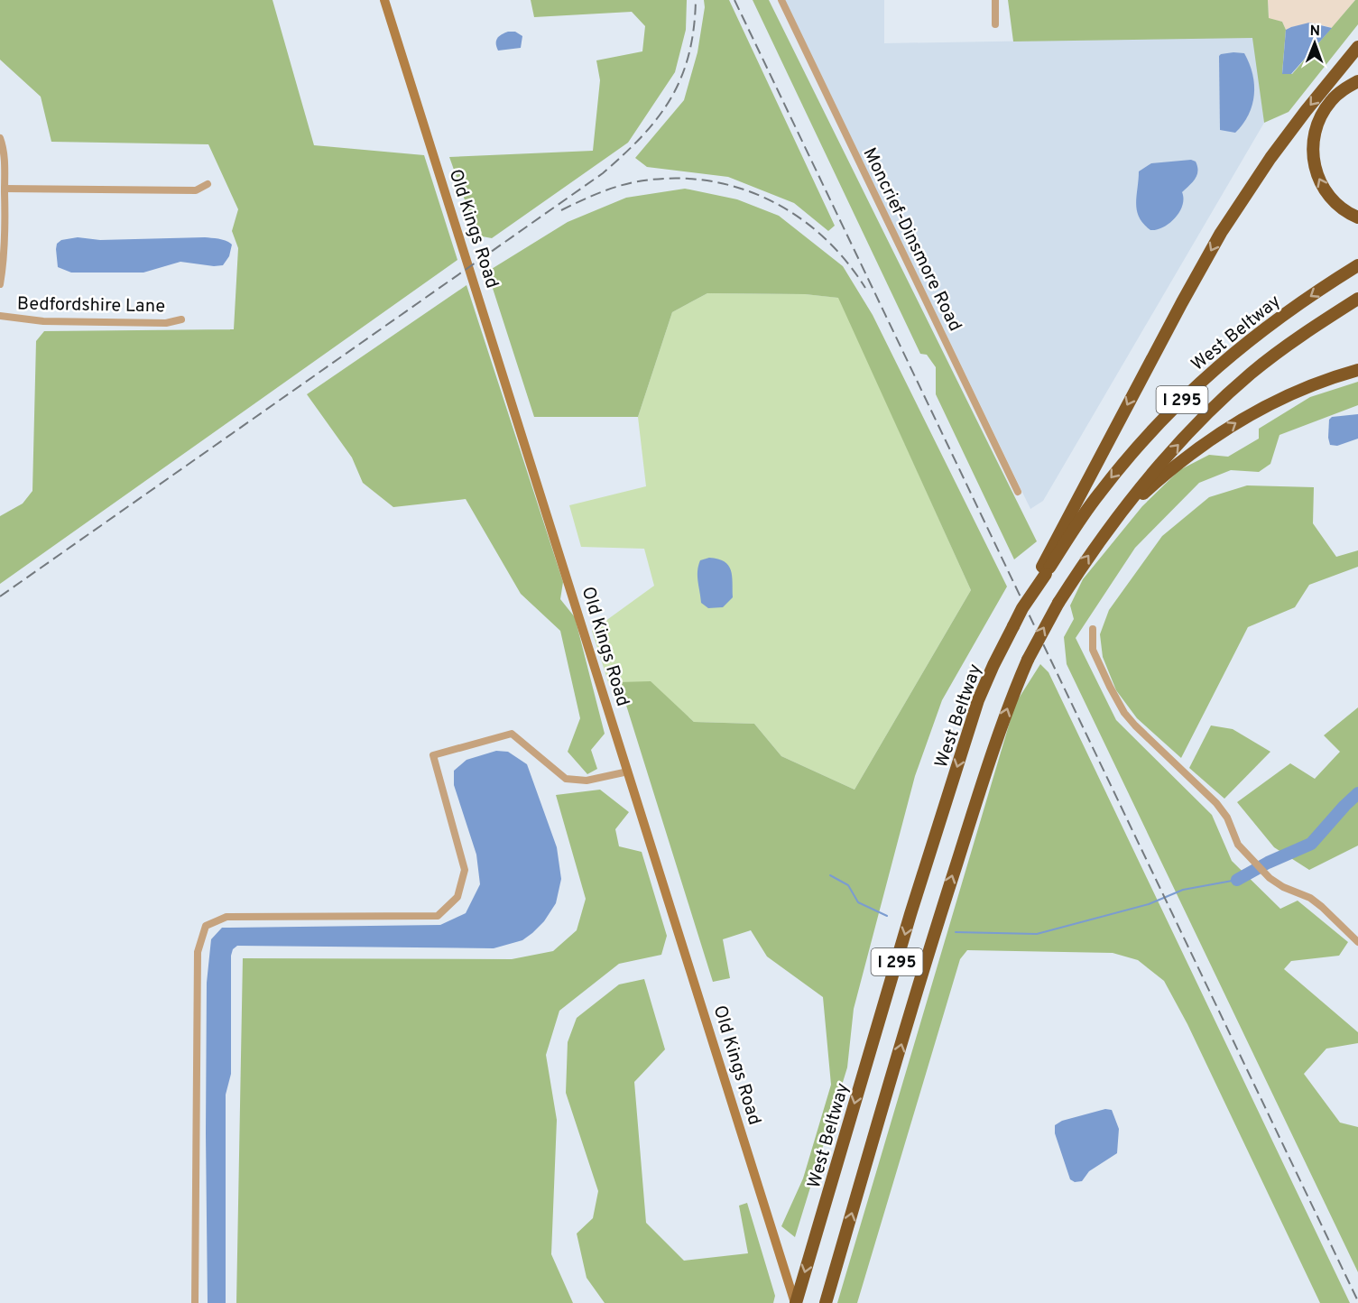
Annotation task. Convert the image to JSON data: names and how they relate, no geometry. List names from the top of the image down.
{
  "streets": {
    "highway": ["West Beltway", "I 295"],
    "street": ["Old Kings Road", "Moncrief-Dinsmore Road", "Bedfordshire Lane"]
  },
  "crossings": [
    ["Old Kings Road", "West Beltway"]
  ],
  "north": "top"
}
